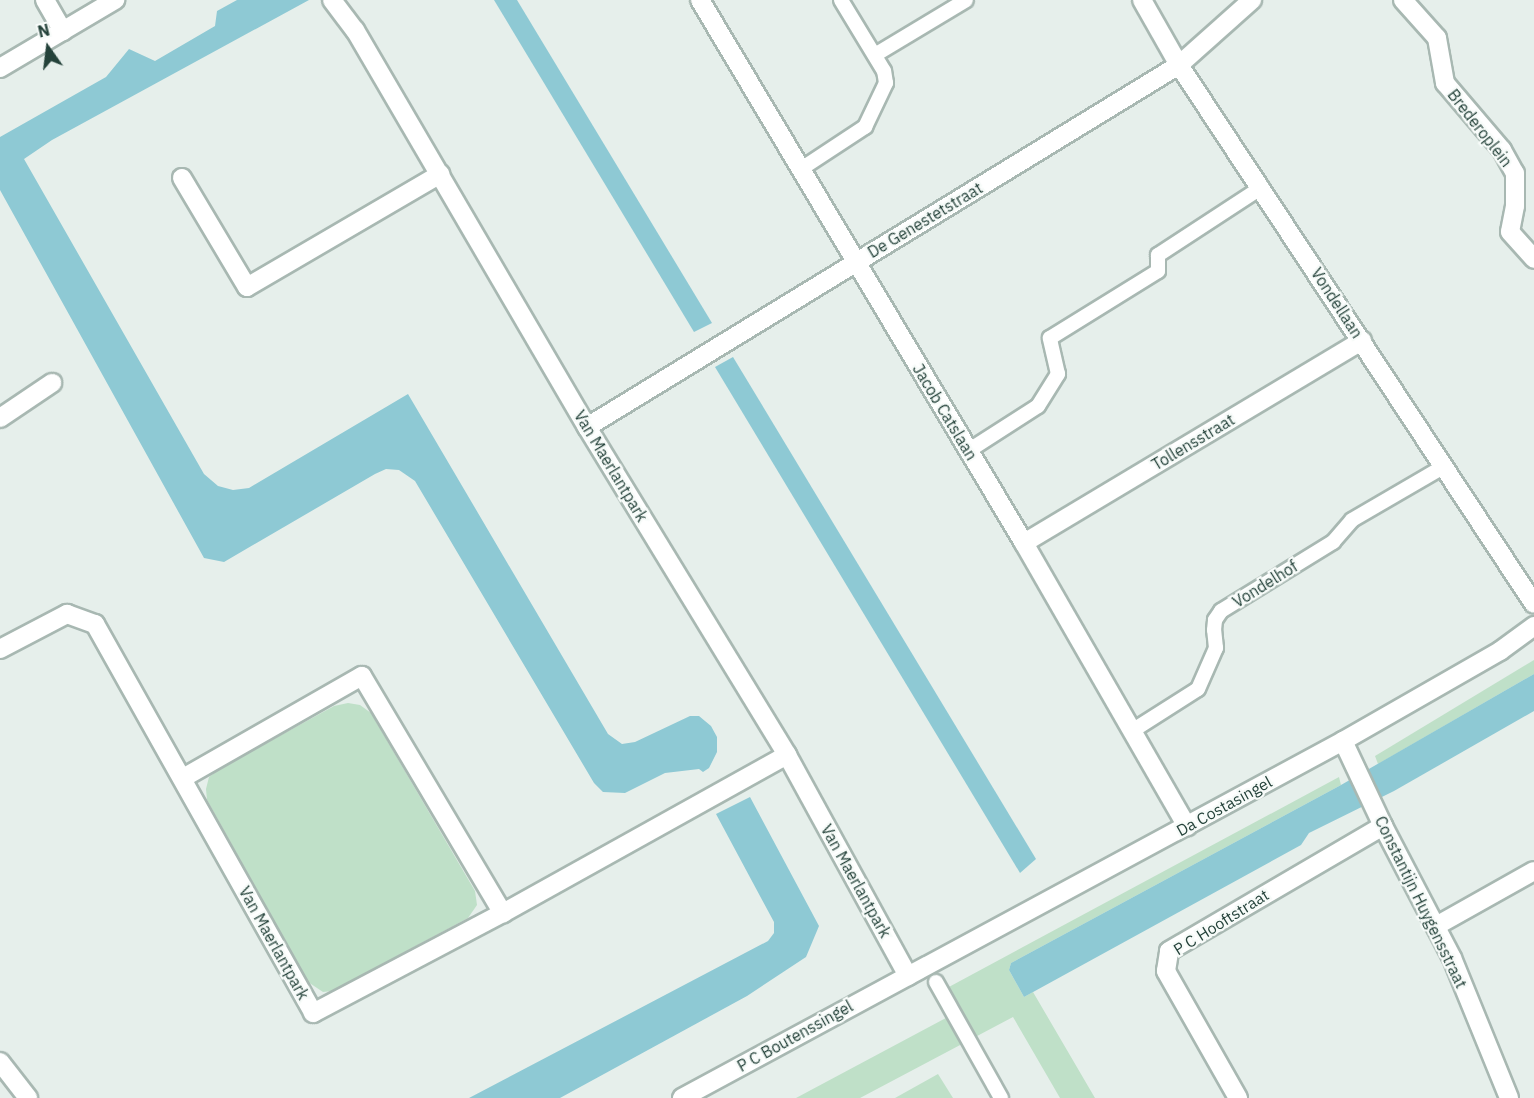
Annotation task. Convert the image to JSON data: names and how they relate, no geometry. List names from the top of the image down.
{
  "streets": {
    "street": [
      "Brederoplein",
      "De Genestetstraat",
      "Vondellaan",
      "Jacob Catslaan",
      "Tollensstraat",
      "Van Maerlantpark",
      "Da Costasingel",
      "Constantijn Huygensstraat",
      "P C Hooftstraat",
      "P C Boutenssingel"
    ],
    "lane": ["Vondelhof"]
  },
  "crossings": [
    ["De Genestetstraat", "Vondellaan"],
    ["De Genestetstraat", "Jacob Catslaan"],
    ["De Genestetstraat", "Van Maerlantpark"],
    ["Vondellaan", "Tollensstraat"],
    ["Vondellaan", "Vondelhof"],
    ["Jacob Catslaan", "Tollensstraat"],
    ["Jacob Catslaan", "Vondelhof"],
    ["Jacob Catslaan", "Da Costasingel"],
    ["Van Maerlantpark", "Da Costasingel"],
    ["Van Maerlantpark", "P C Boutenssingel"],
    ["Da Costasingel", "Constantijn Huygensstraat"],
    ["Da Costasingel", "P C Boutenssingel"],
    ["Constantijn Huygensstraat", "P C Hooftstraat"]
  ],
  "north": "top"
}
